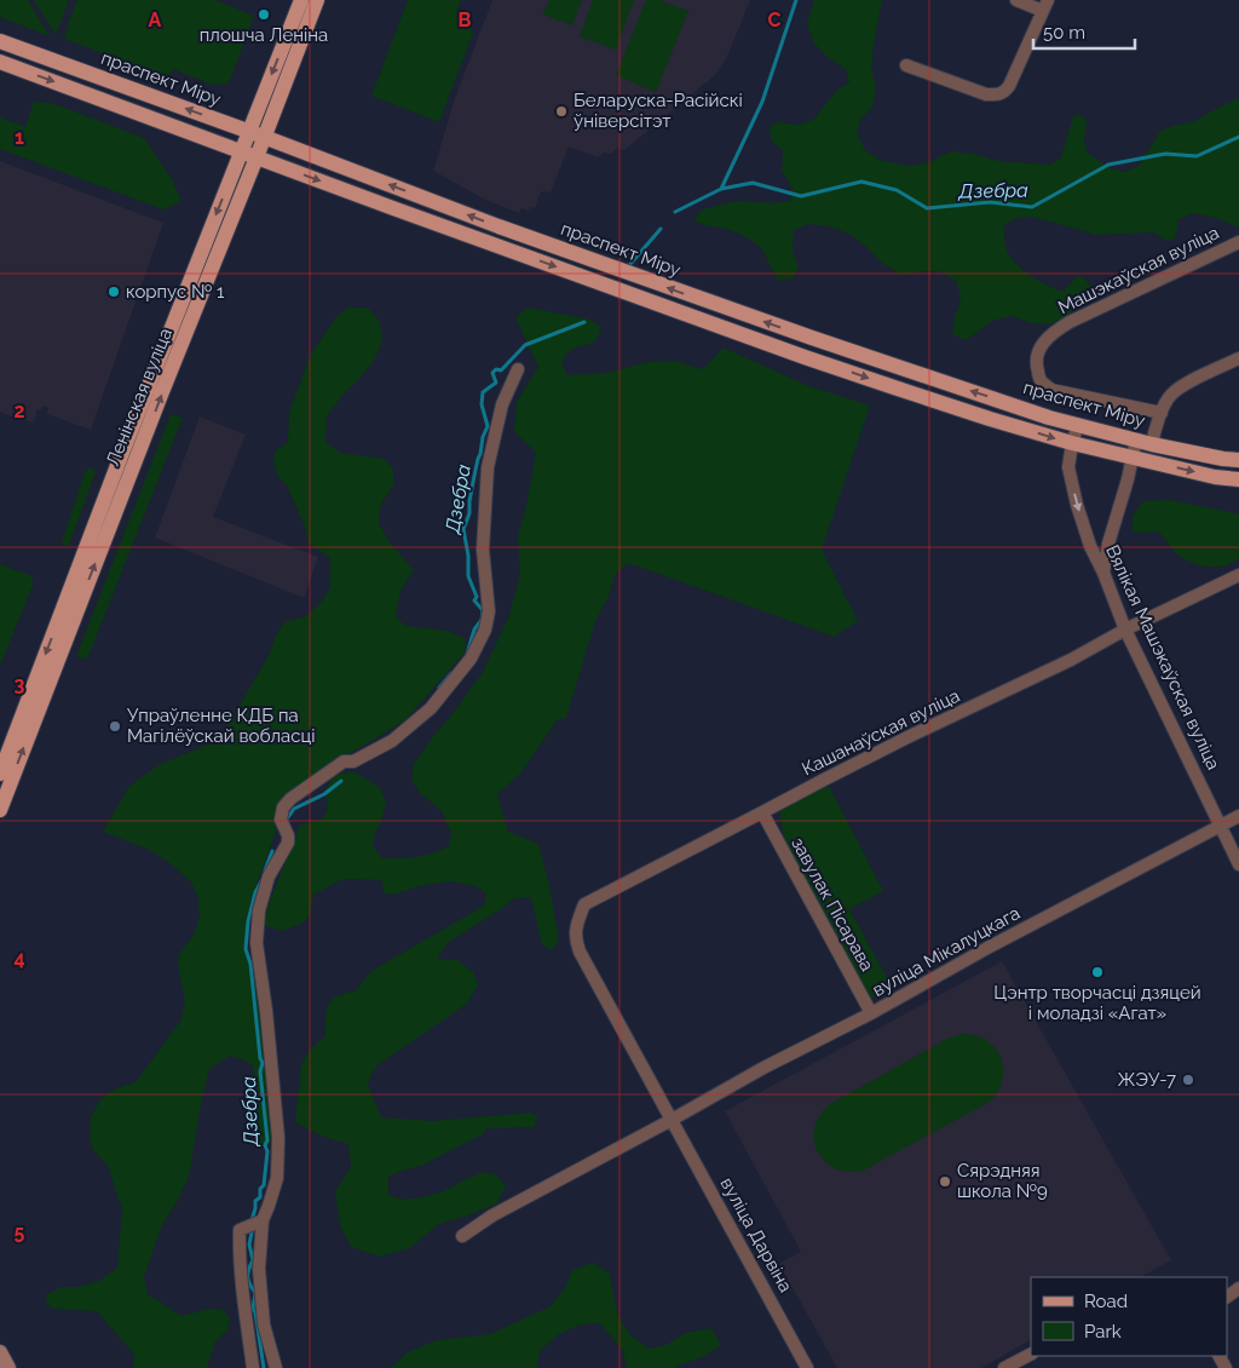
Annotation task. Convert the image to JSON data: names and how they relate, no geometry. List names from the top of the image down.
{
  "streets": {
    "main road": ["праспект Міру", "Ленінская вуліца"],
    "street": [
      "Машэкаўская вуліца",
      "Вялікая Машэкаўская вуліца",
      "Кашанаўская вуліца",
      "завулак Пісарава",
      "вуліца Мікалуцкага",
      "вуліца Дарвіна"
    ]
  },
  "crossings": [
    ["праспект Міру", "Ленінская вуліца"],
    ["праспект Міру", "Вялікая Машэкаўская вуліца"],
    ["Вялікая Машэкаўская вуліца", "Кашанаўская вуліца"],
    ["Вялікая Машэкаўская вуліца", "вуліца Мікалуцкага"],
    ["Кашанаўская вуліца", "завулак Пісарава"],
    ["Кашанаўская вуліца", "вуліца Дарвіна"],
    ["завулак Пісарава", "вуліца Мікалуцкага"],
    ["вуліца Мікалуцкага", "вуліца Дарвіна"]
  ],
  "water": ["Дзебра"],
  "places": [
    "плошча Леніна",
    "Беларуска-Расійскі ўніверсітэт",
    "корпус № 1",
    "Упраўленне КДБ па Магілёўскай вобласці",
    "Цэнтр творчасці дзяцей і моладзі «Агат»",
    "ЖЭУ-7",
    "Сярэдняя школа №9"
  ],
  "legend": ["Road", "Park"],
  "scale_bar": "50 m",
  "grid": {
    "columns": ["A", "B", "C"],
    "rows": [
      "1",
      "2",
      "3",
      "4",
      "5"
    ]
  }
}
